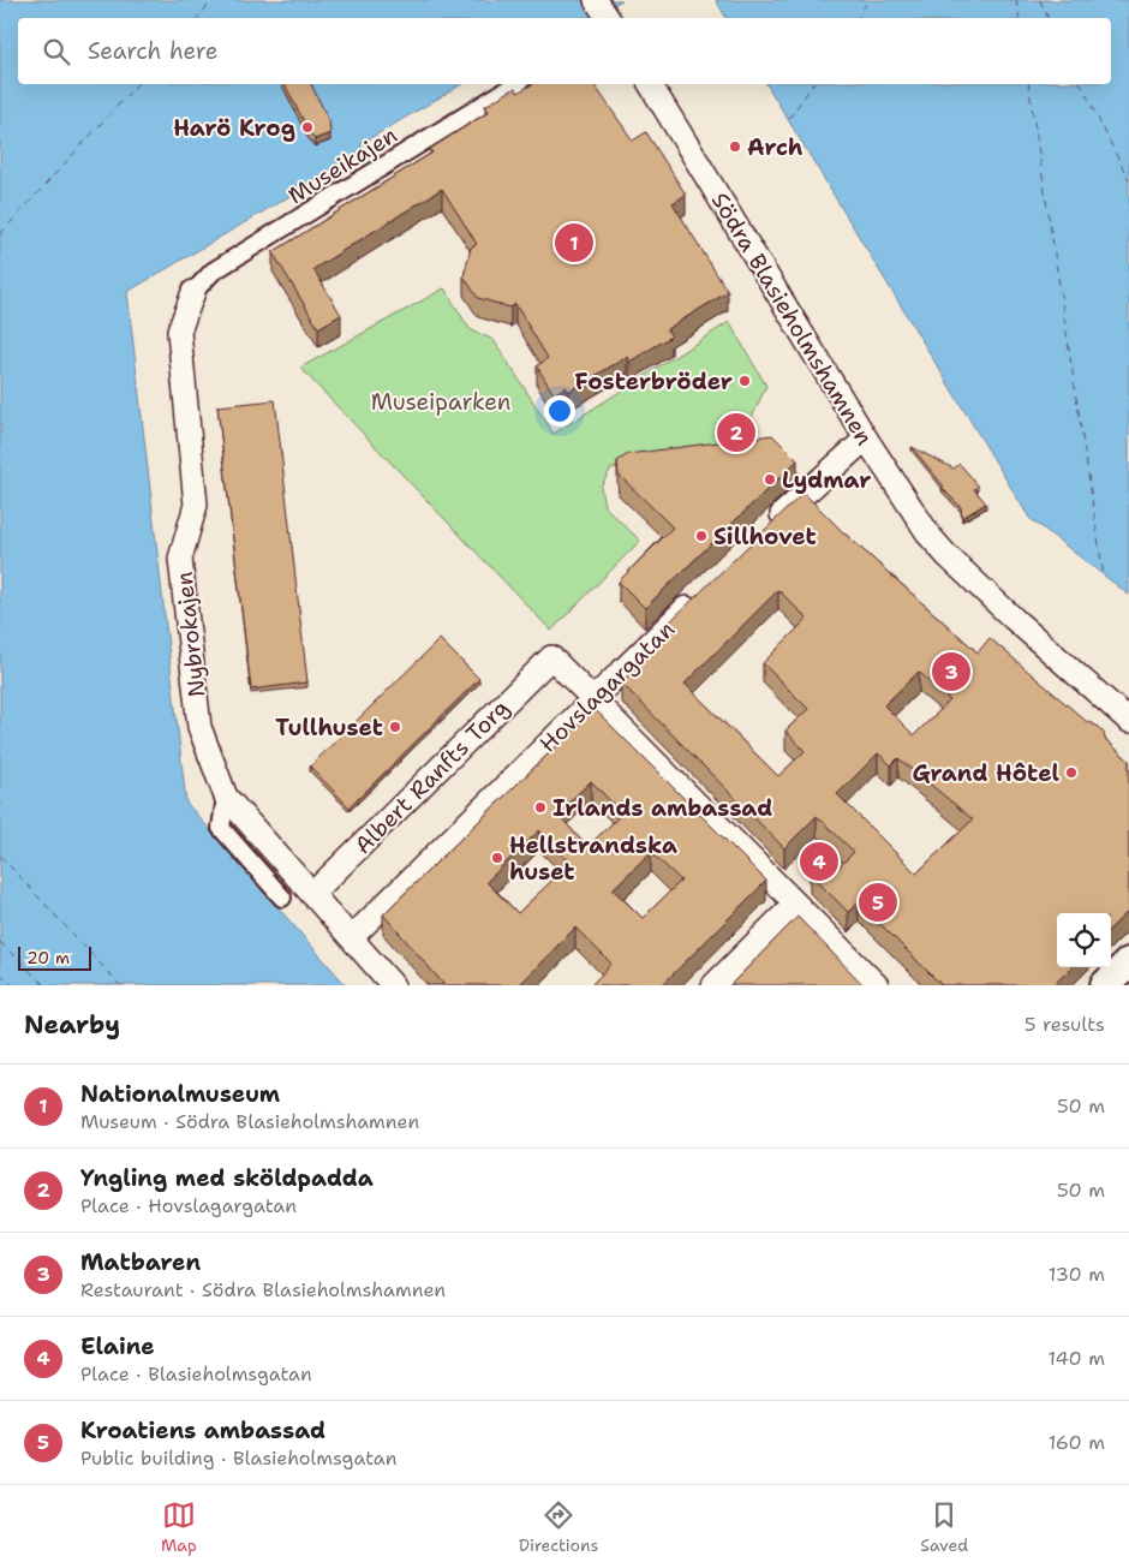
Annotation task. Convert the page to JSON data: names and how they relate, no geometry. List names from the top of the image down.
{
  "streets": {
    "street": [
      "Museikajen",
      "Södra Blasieholmshamnen",
      "Nybrokajen",
      "Hovslagargatan",
      "Albert Ranfts Torg"
    ]
  },
  "crossings": [
    ["Museikajen", "Nybrokajen"],
    ["Nybrokajen", "Hovslagargatan"],
    ["Nybrokajen", "Albert Ranfts Torg"],
    ["Hovslagargatan", "Albert Ranfts Torg"]
  ],
  "parks": ["Museiparken"],
  "places": [
    "Harö Krog",
    "Arch",
    "Fosterbröder",
    "Lydmar",
    "Sillhovet",
    "Tullhuset",
    "Grand Hôtel",
    "Irlands ambassad",
    "Hellstrandska huset"
  ],
  "scale_bar": "20 m",
  "page": {
    "search": "Search here",
    "pins": [
      "1",
      "2",
      "3",
      "4",
      "5"
    ],
    "scale": "20 m",
    "heading": ["Nearby", "5 results"],
    "list": [
      {
        "mark": "1",
        "name": "Nationalmuseum",
        "note": "Museum · Södra Blasieholmshamnen",
        "value": "50 m"
      },
      {
        "mark": "2",
        "name": "Yngling med sköldpadda",
        "note": "Place · Hovslagargatan",
        "value": "50 m"
      },
      {
        "mark": "3",
        "name": "Matbaren",
        "note": "Restaurant · Södra Blasieholmshamnen",
        "value": "130 m"
      },
      {
        "mark": "4",
        "name": "Elaine",
        "note": "Place · Blasieholmsgatan",
        "value": "140 m"
      },
      {
        "mark": "5",
        "name": "Kroatiens ambassad",
        "note": "Public building · Blasieholmsgatan",
        "value": "160 m"
      }
    ],
    "nav": ["Map", "Directions", "Saved"]
  }
}
